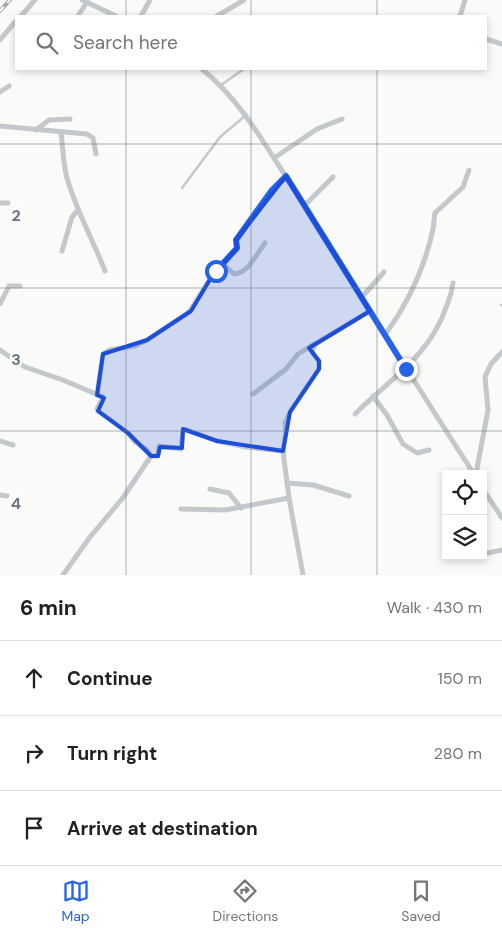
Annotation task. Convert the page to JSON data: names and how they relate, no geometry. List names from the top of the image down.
{
  "page": {
    "search": "Search here",
    "heading": ["6 min", "Walk · 430 m"],
    "list": [
      ["Continue", "150 m"],
      ["Turn right", "280 m"],
      "Arrive at destination"
    ],
    "nav": ["Map", "Directions", "Saved"]
  },
  "grid": {
    "rows": ["2", "3", "4"]
  }
}
